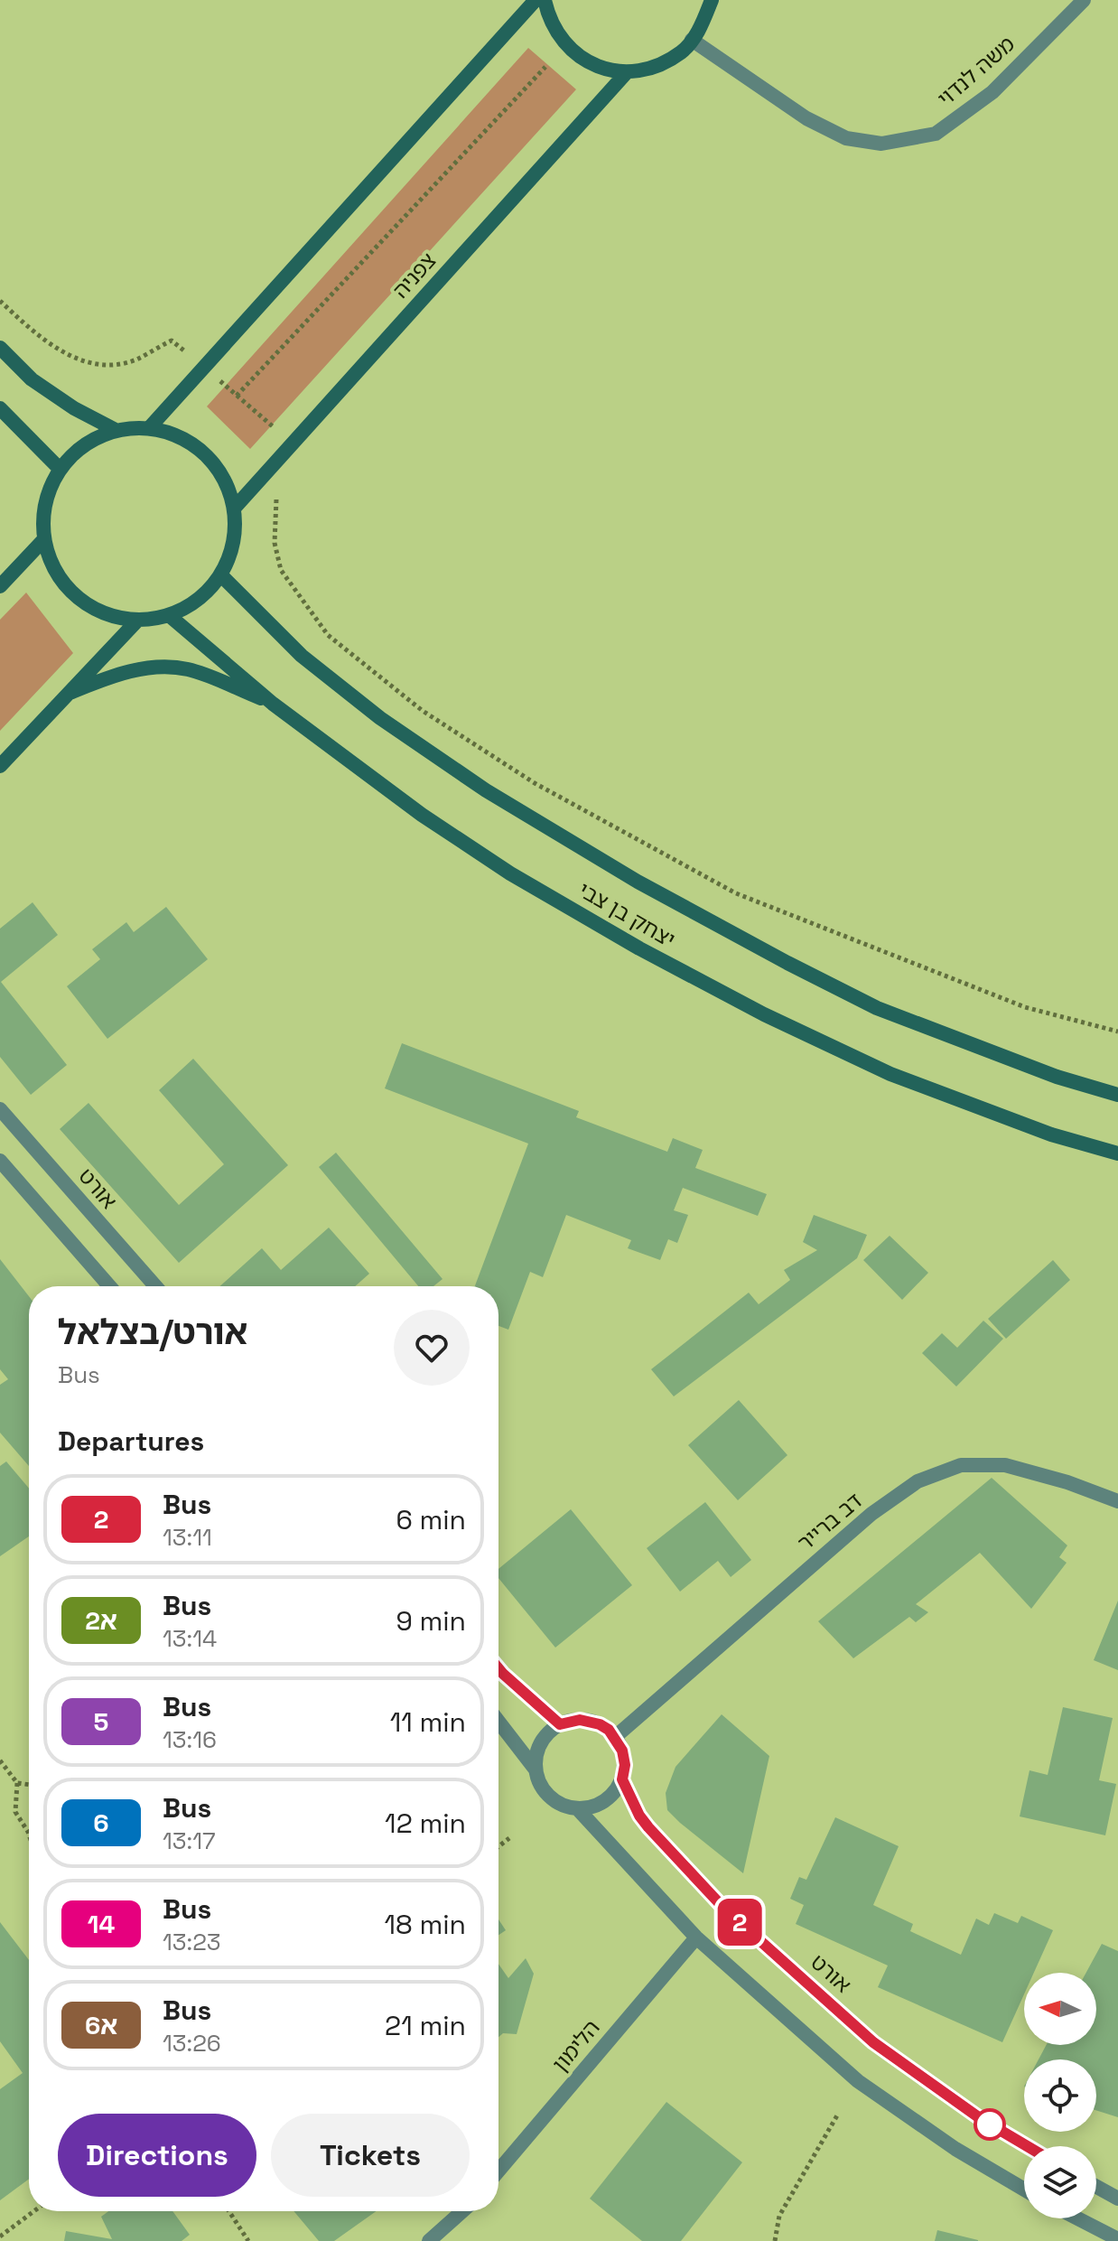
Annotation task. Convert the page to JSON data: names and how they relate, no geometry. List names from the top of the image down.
{
  "streets": {
    "street": [
      "משה לנדוי",
      "צפניה",
      "יצחק בן צבי",
      "אורט",
      "דב ברייר",
      "הלימון"
    ]
  },
  "crossings": [
    ["צפניה", "יצחק בן צבי"],
    ["אורט", "דב ברייר"]
  ],
  "lines": ["bus line 2"],
  "north": "left",
  "page": {
    "on_map": "2",
    "heading": [
      ["אורט/בצלאל", "Bus"],
      "Departures"
    ],
    "list": [
      {
        "mark": "2",
        "name": "Bus",
        "note": "13:11",
        "value": "6 min"
      },
      {
        "mark": "2א",
        "name": "Bus",
        "note": "13:14",
        "value": "9 min"
      },
      {
        "mark": "5",
        "name": "Bus",
        "note": "13:16",
        "value": "11 min"
      },
      {
        "mark": "6",
        "name": "Bus",
        "note": "13:17",
        "value": "12 min"
      },
      {
        "mark": "14",
        "name": "Bus",
        "note": "13:23",
        "value": "18 min"
      },
      {
        "mark": "6א",
        "name": "Bus",
        "note": "13:26",
        "value": "21 min"
      }
    ],
    "buttons": ["Directions", "Tickets"]
  }
}
